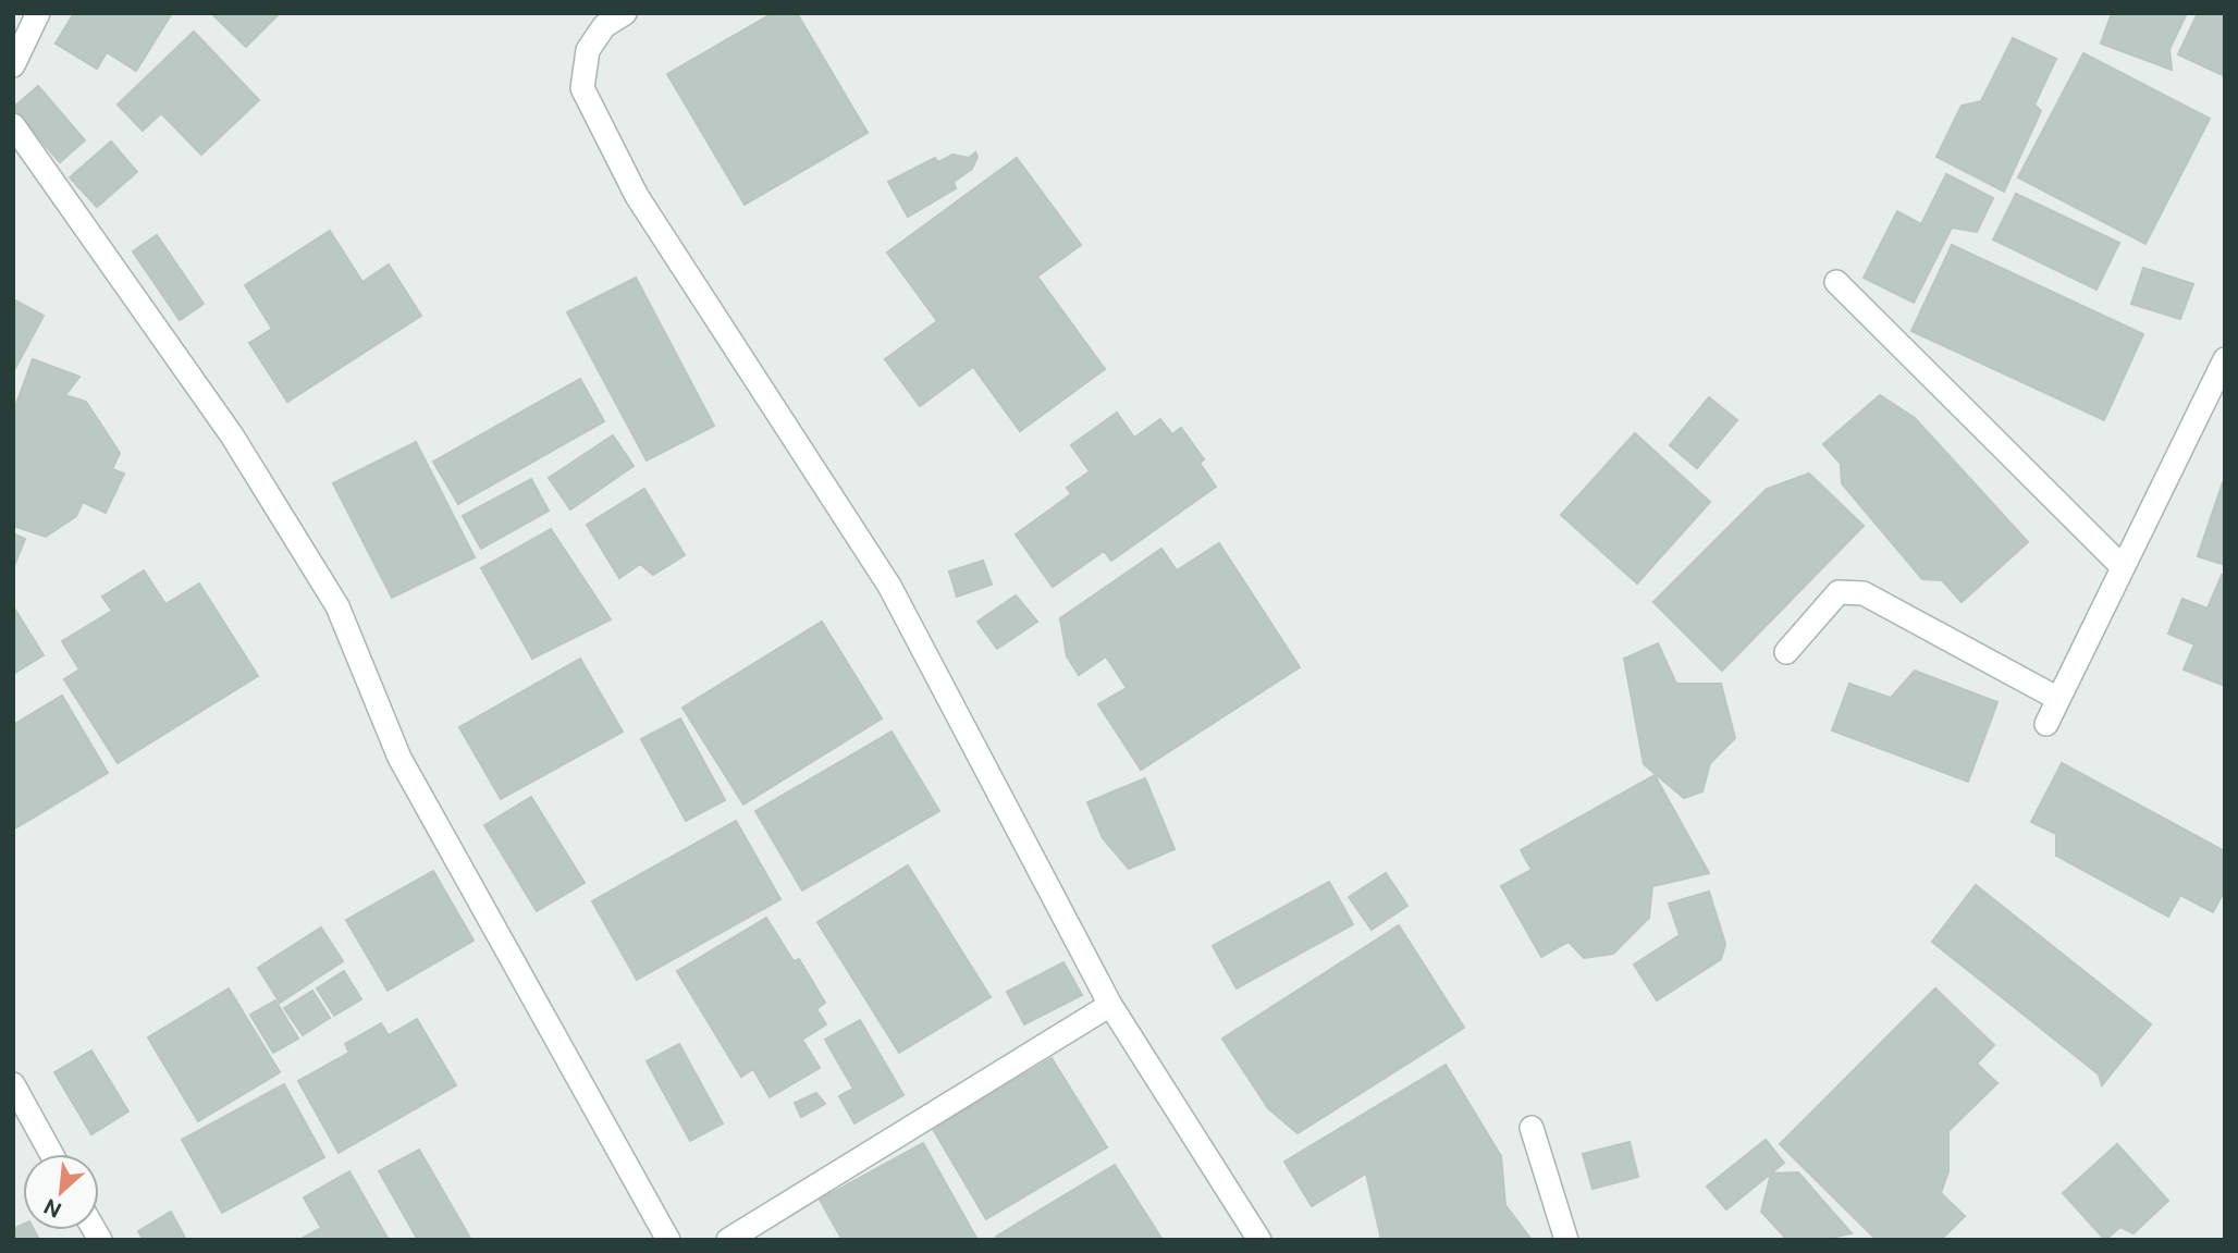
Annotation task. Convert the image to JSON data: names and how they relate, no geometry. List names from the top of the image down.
{
  "north": "bottom left"
}
